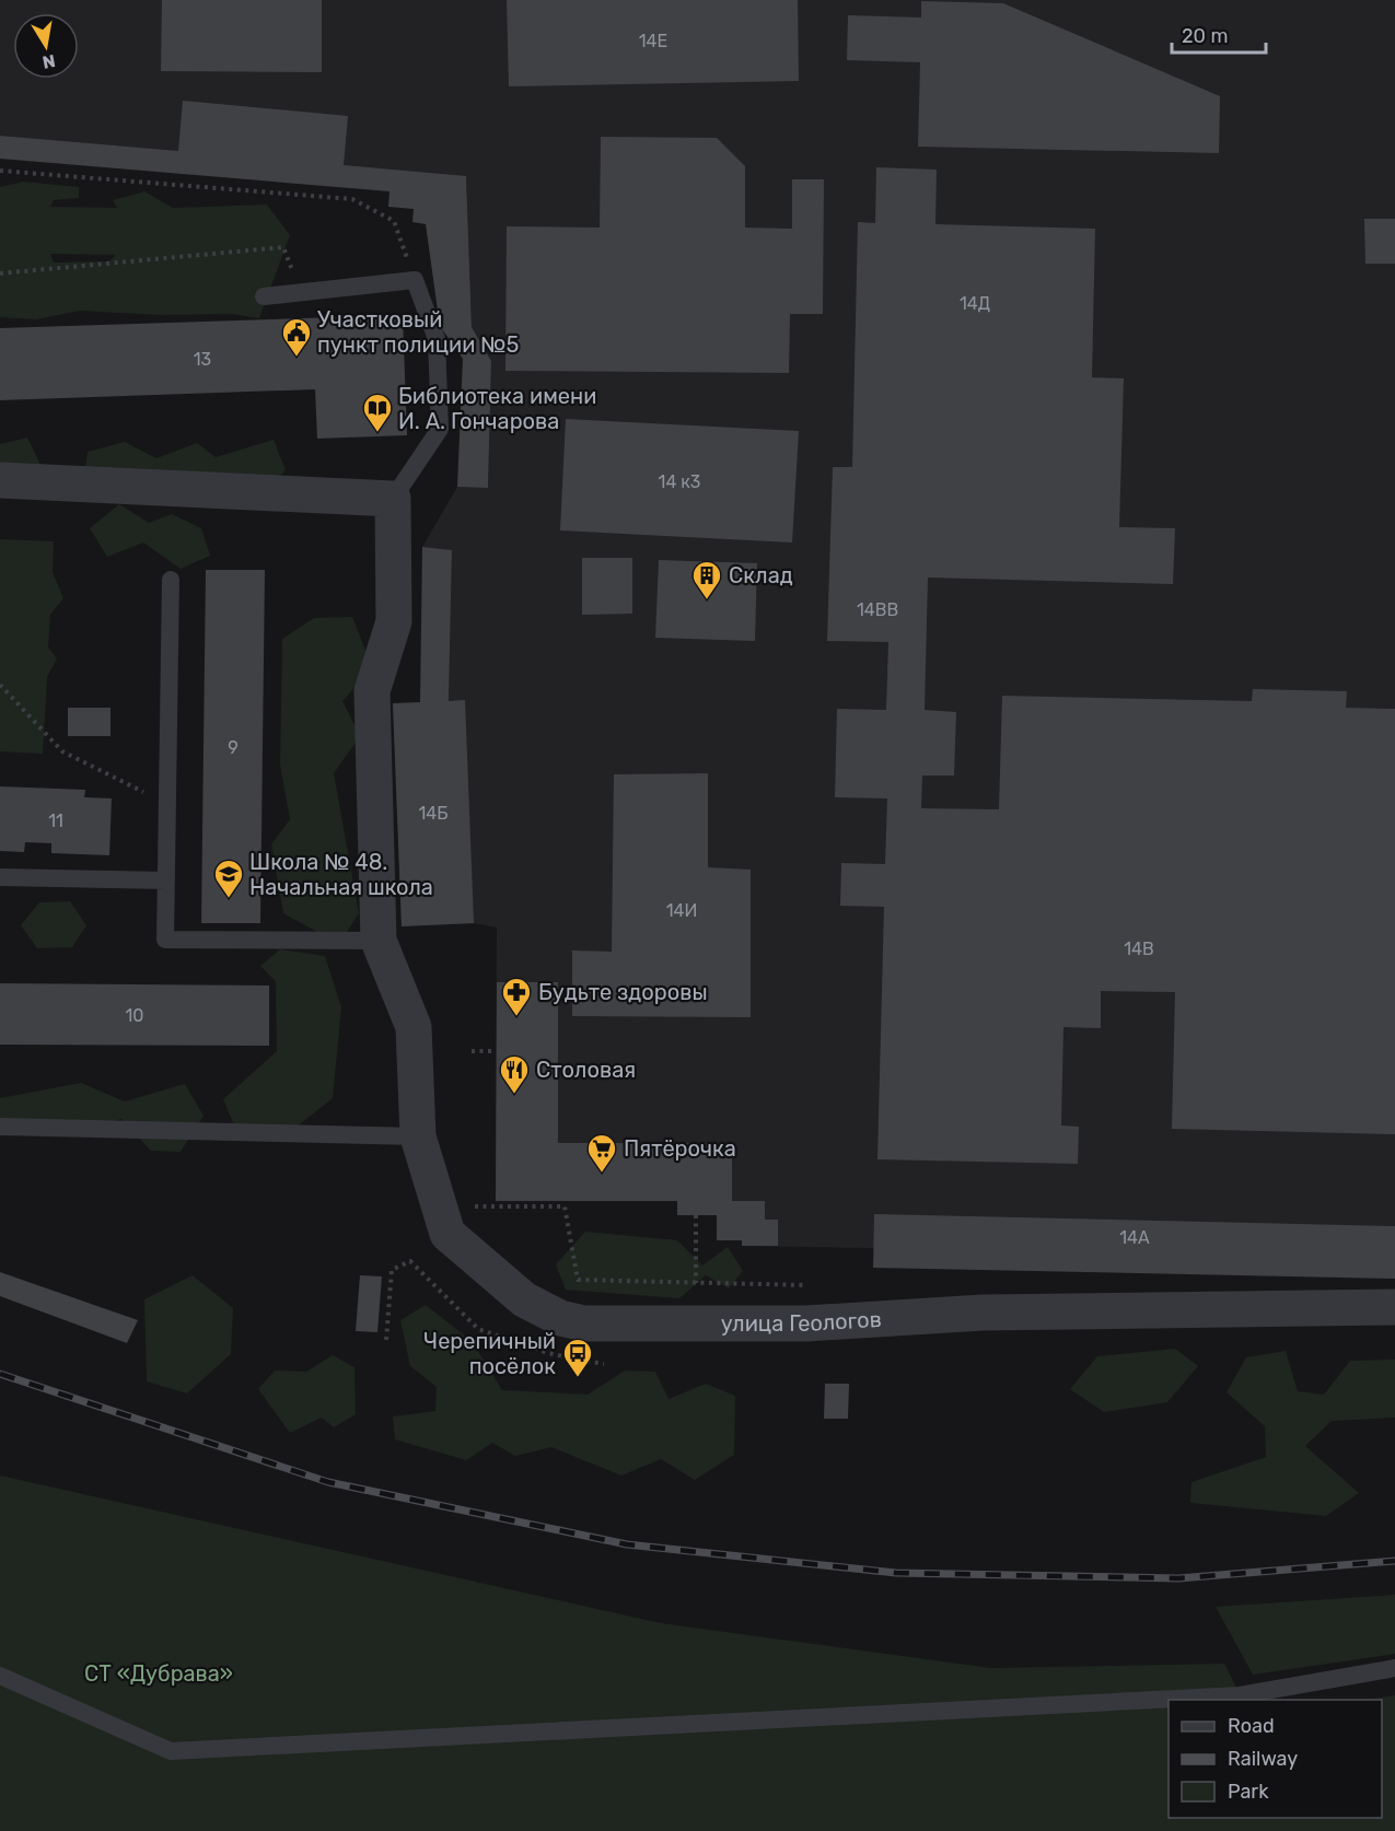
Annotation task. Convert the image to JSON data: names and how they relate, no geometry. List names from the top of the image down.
{
  "streets": {
    "street": ["улица Геологов"]
  },
  "parks": ["СТ «Дубрава»"],
  "places": {
    "public building": ["Участковый пункт полиции №5"],
    "library": ["Библиотека имени И. А. Гончарова"],
    "building": ["Склад"],
    "school or university": ["Школа № 48. Начальная школа"],
    "pharmacy": ["Будьте здоровы"],
    "restaurant": ["Столовая"],
    "supermarket": ["Пятёрочка"],
    "bus stop": ["Черепичный посёлок"]
  },
  "house_numbers": [
    "14Е",
    "14Д",
    "13",
    "14 к3",
    "14ВВ",
    "9",
    "14Б",
    "11",
    "14И",
    "14В",
    "10",
    "14А"
  ],
  "legend": ["Road", "Railway", "Park"],
  "scale_bar": "20 m",
  "north": "bottom"
}
